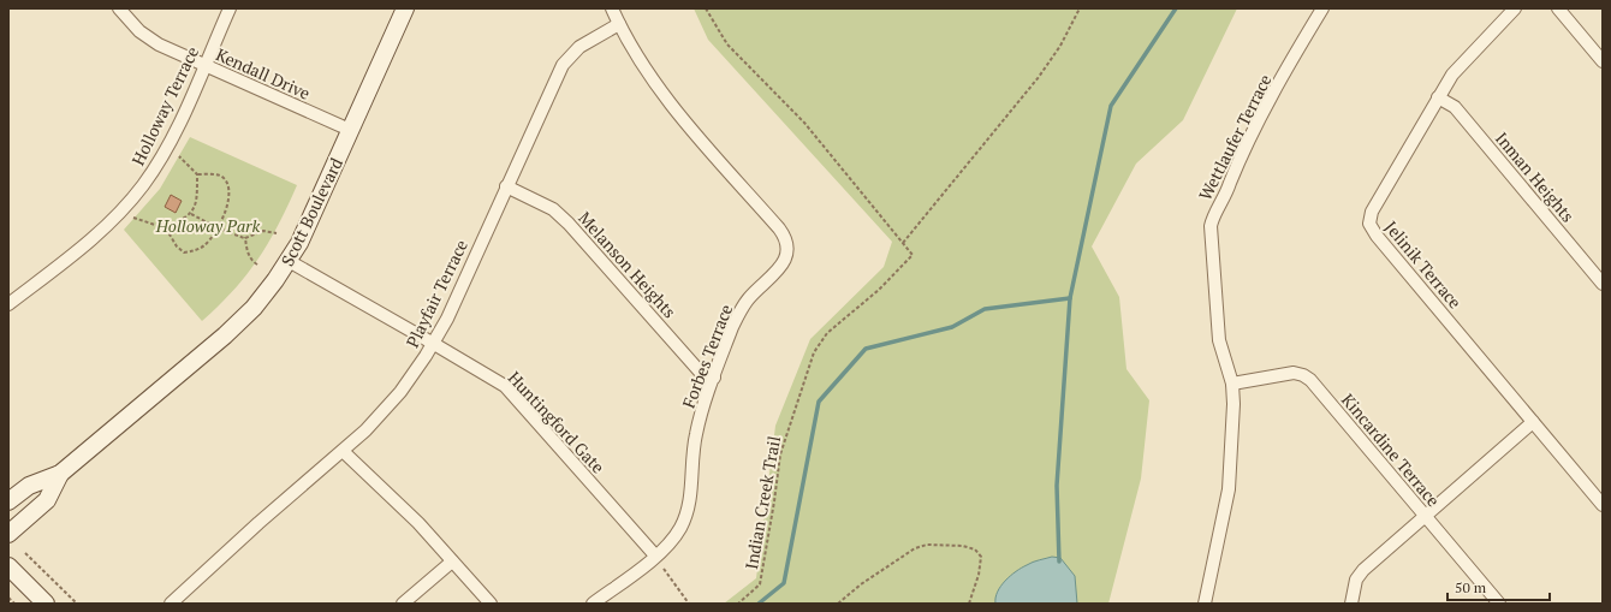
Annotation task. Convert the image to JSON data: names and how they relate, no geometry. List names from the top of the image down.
{
  "streets": {
    "street": [
      "Kendall Drive",
      "Holloway Terrace",
      "Wettlaufer Terrace",
      "Inman Heights",
      "Scott Boulevard",
      "Melanson Heights",
      "Jelinik Terrace",
      "Playfair Terrace",
      "Forbes Terrace",
      "Huntingford Gate",
      "Kincardine Terrace"
    ],
    "path": ["Indian Creek Trail"]
  },
  "crossings": [
    ["Kendall Drive", "Holloway Terrace"],
    ["Kendall Drive", "Scott Boulevard"],
    ["Wettlaufer Terrace", "Kincardine Terrace"],
    ["Inman Heights", "Jelinik Terrace"],
    ["Scott Boulevard", "Huntingford Gate"],
    ["Melanson Heights", "Playfair Terrace"],
    ["Melanson Heights", "Forbes Terrace"],
    ["Playfair Terrace", "Forbes Terrace"],
    ["Playfair Terrace", "Huntingford Gate"],
    ["Forbes Terrace", "Huntingford Gate"]
  ],
  "parks": ["Holloway Park"],
  "scale_bar": "50 m"
}
